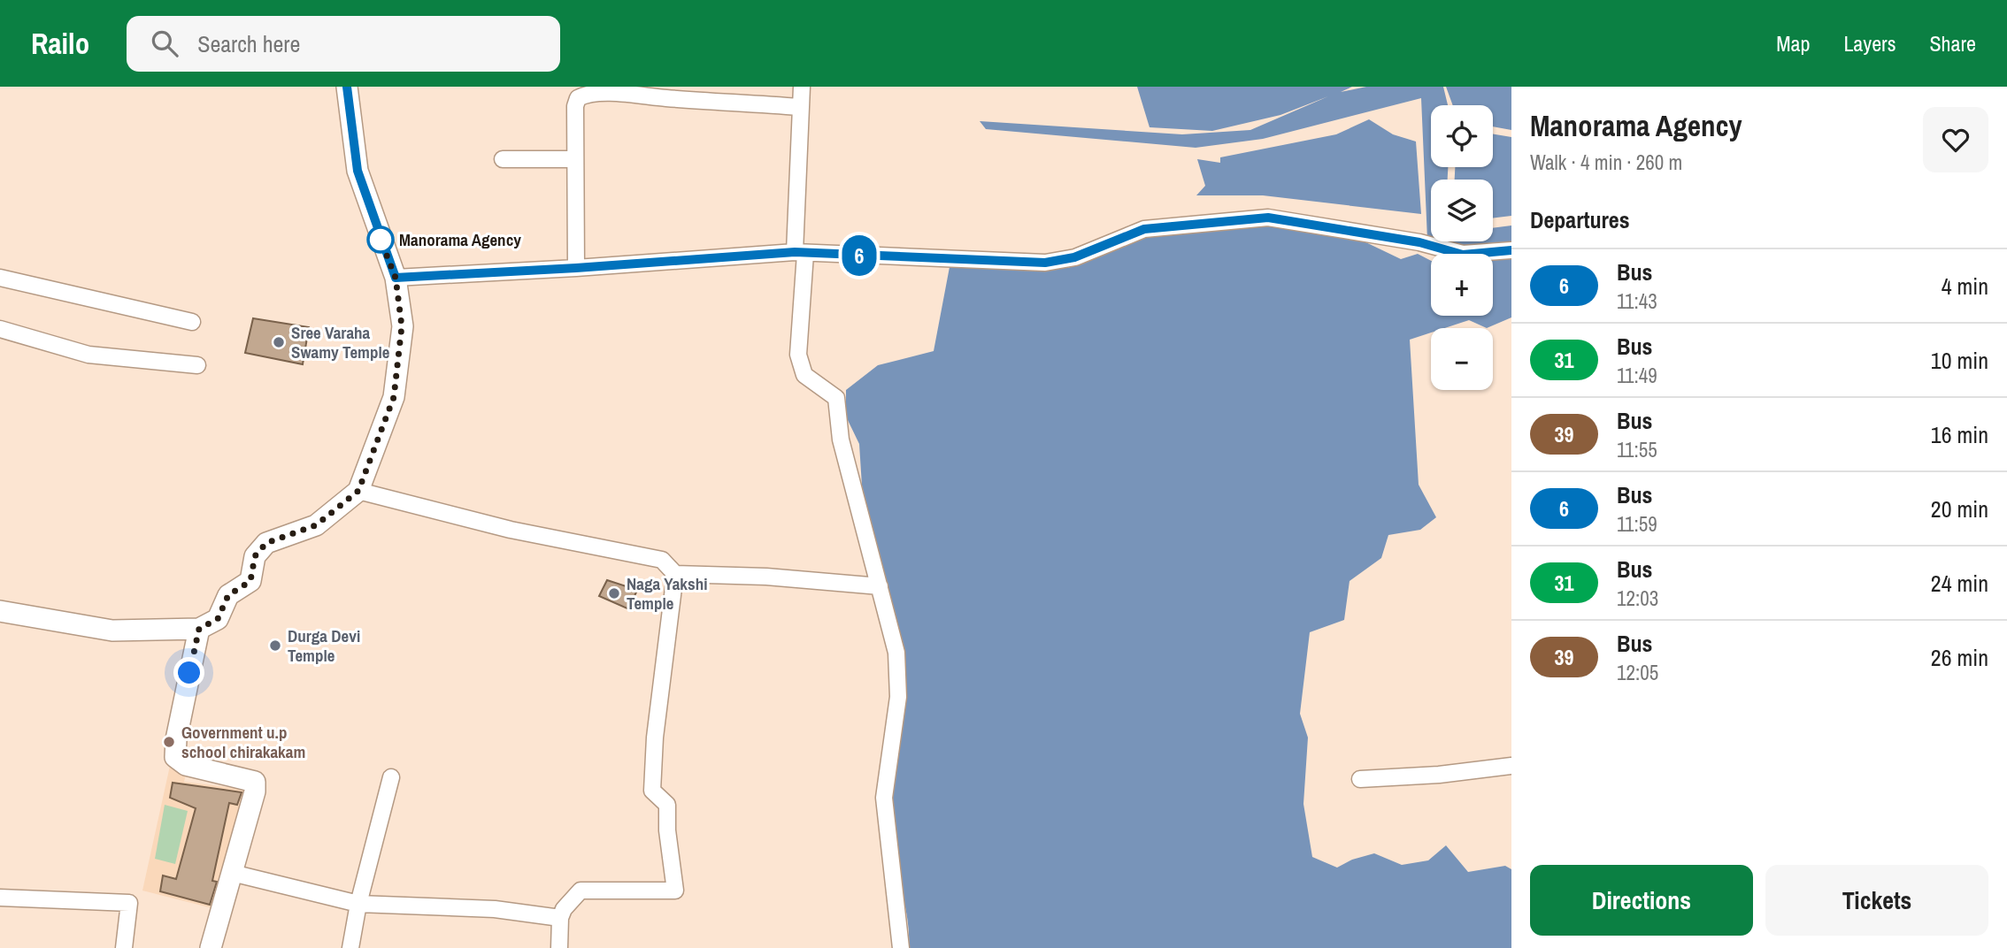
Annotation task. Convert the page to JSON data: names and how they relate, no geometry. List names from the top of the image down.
{
  "places": [
    "Manorama Agency",
    "Sree Varaha Swamy Temple",
    "Naga Yakshi Temple",
    "Durga Devi Temple",
    "Government u.p school chirakakam"
  ],
  "lines": ["bus line 6"],
  "page": {
    "header": "Railo",
    "search": "Search here",
    "nav": ["Map", "Layers", "Share"],
    "on_map": "6",
    "heading": [
      ["Manorama Agency", "Walk · 4 min · 260 m"],
      "Departures"
    ],
    "map_buttons": ["+", "−"],
    "list": [
      {
        "mark": "6",
        "name": "Bus",
        "note": "11:43",
        "value": "4 min"
      },
      {
        "mark": "31",
        "name": "Bus",
        "note": "11:49",
        "value": "10 min"
      },
      {
        "mark": "39",
        "name": "Bus",
        "note": "11:55",
        "value": "16 min"
      },
      {
        "mark": "6",
        "name": "Bus",
        "note": "11:59",
        "value": "20 min"
      },
      {
        "mark": "31",
        "name": "Bus",
        "note": "12:03",
        "value": "24 min"
      },
      {
        "mark": "39",
        "name": "Bus",
        "note": "12:05",
        "value": "26 min"
      }
    ],
    "buttons": ["Directions", "Tickets"]
  }
}
